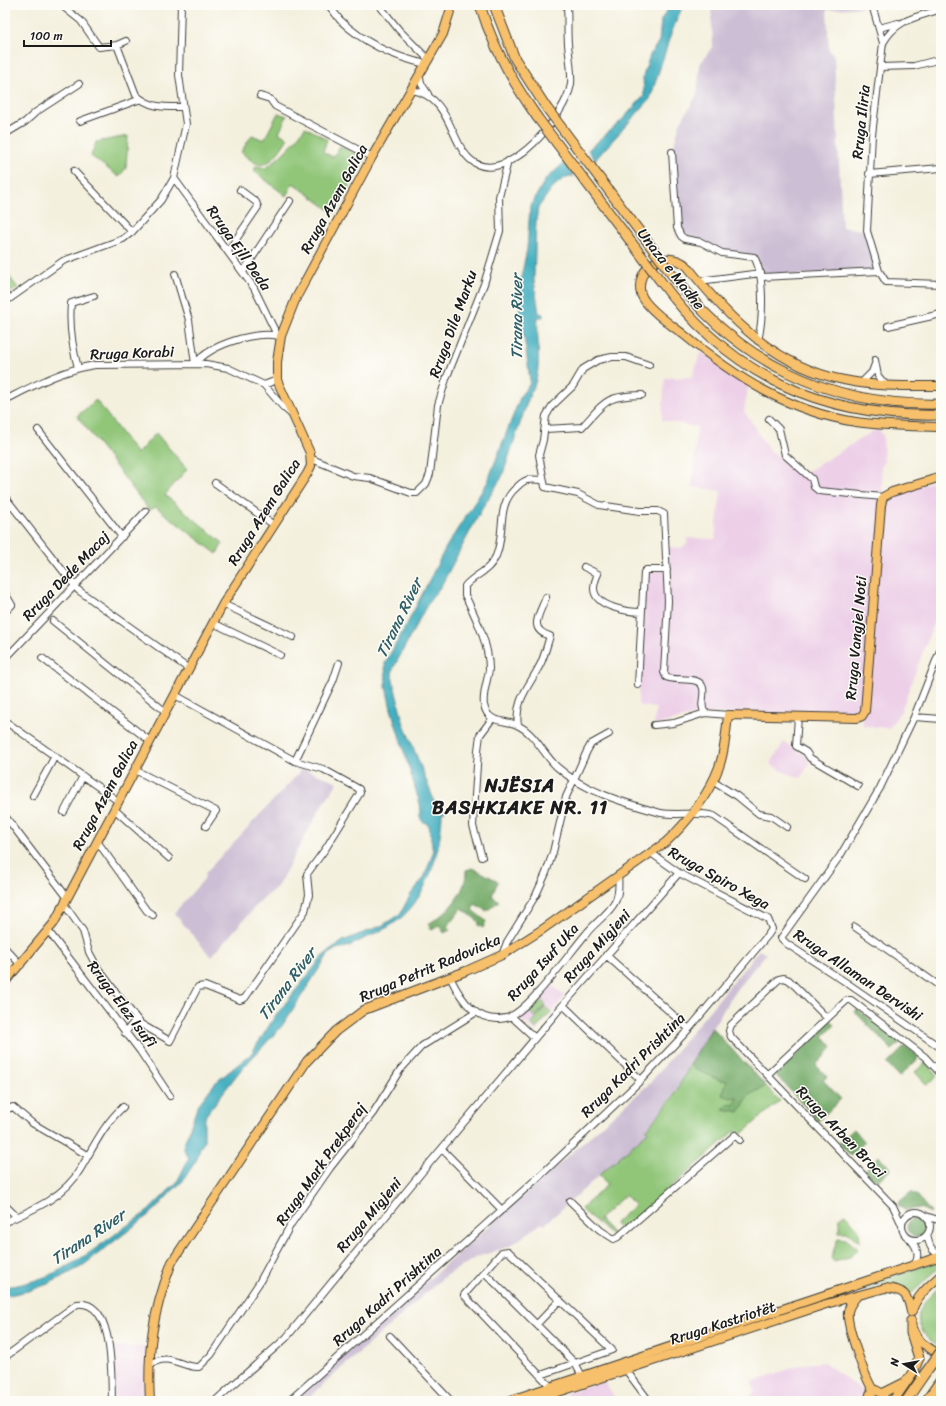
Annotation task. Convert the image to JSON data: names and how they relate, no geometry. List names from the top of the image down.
{
  "streets": {
    "highway": ["Unaza e Madhe"],
    "main road": [
      "Rruga Azem Galica",
      "Rruga Vangjel Noti",
      "Rruga Petrit Radovicka",
      "Rruga Kastriotët"
    ],
    "street": [
      "Rruga Iliria",
      "Rruga Ejll Deda",
      "Rruga Dile Marku",
      "Rruga Korabi",
      "Rruga Dede Macaj",
      "Rruga Spiro Xega",
      "Rruga Migjeni",
      "Rruga Isuf Uka",
      "Rruga Allaman Dervishi",
      "Rruga Elez Isufi",
      "Rruga Kadri Prishtina",
      "Rruga Arben Broci",
      "Rruga Mark Prekperaj"
    ]
  },
  "crossings": [
    ["Rruga Azem Galica", "Rruga Ejll Deda"],
    ["Rruga Azem Galica", "Rruga Dile Marku"],
    ["Rruga Vangjel Noti", "Rruga Petrit Radovicka"],
    ["Rruga Spiro Xega", "Rruga Migjeni"],
    ["Rruga Spiro Xega", "Rruga Petrit Radovicka"],
    ["Rruga Spiro Xega", "Rruga Kadri Prishtina"],
    ["Rruga Isuf Uka", "Rruga Petrit Radovicka"],
    ["Rruga Isuf Uka", "Rruga Mark Prekperaj"],
    ["Rruga Petrit Radovicka", "Rruga Mark Prekperaj"],
    ["Rruga Arben Broci", "Rruga Kastriotët"]
  ],
  "districts": ["NJËSIA BASHKIAKE NR. 11"],
  "water": ["Tirana River"],
  "scale_bar": "100 m",
  "north": "left"
}
